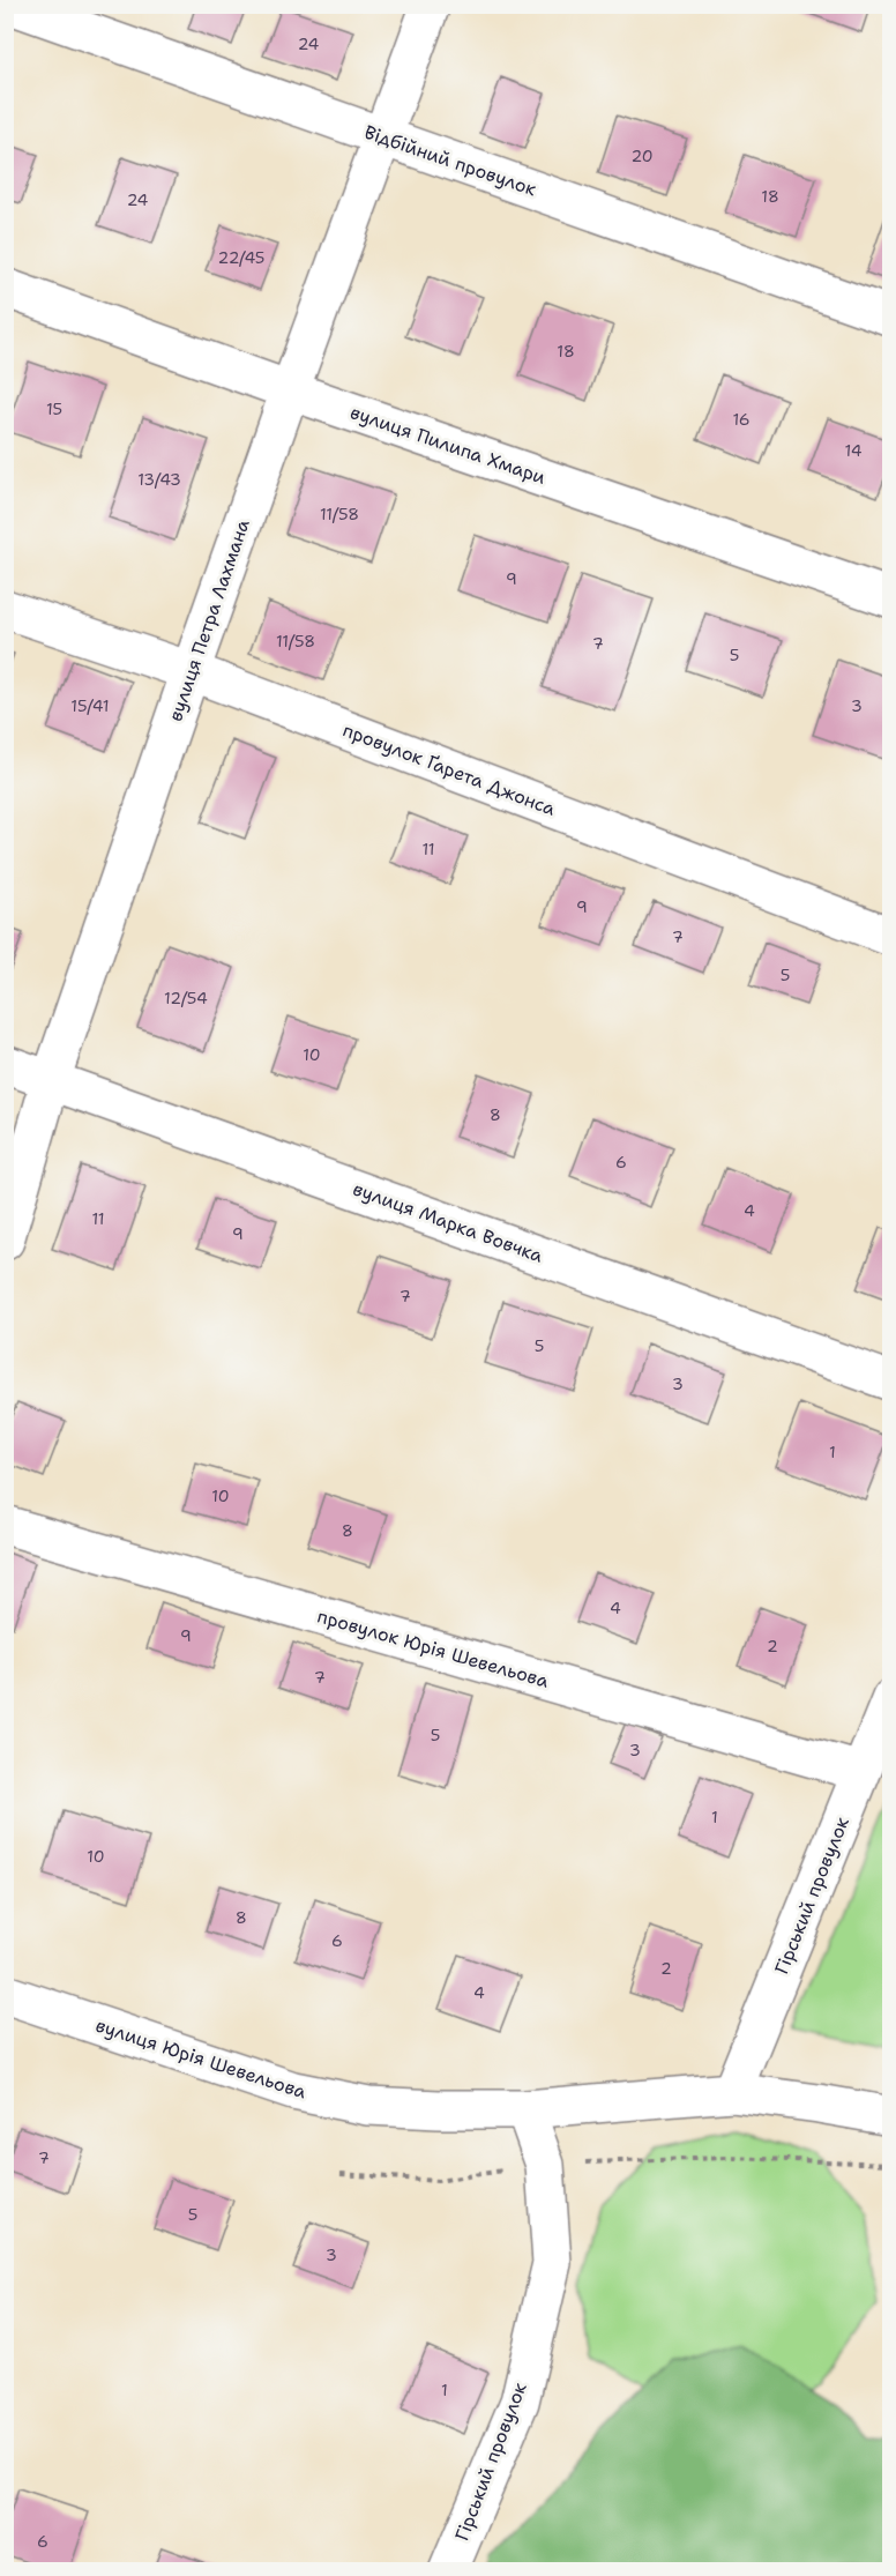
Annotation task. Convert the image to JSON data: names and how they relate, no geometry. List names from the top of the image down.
{
  "streets": {
    "street": [
      "Відбійний провулок",
      "вулиця Пилипа Хмари",
      "вулиця Петра Лахмана",
      "провулок Ґарета Джонса",
      "вулиця Марка Вовчка",
      "провулок Юрія Шевельова",
      "Гірський провулок",
      "вулиця Юрія Шевельова"
    ]
  },
  "crossings": [
    ["Відбійний провулок", "вулиця Петра Лахмана"],
    ["вулиця Пилипа Хмари", "вулиця Петра Лахмана"],
    ["вулиця Петра Лахмана", "провулок Ґарета Джонса"],
    ["вулиця Петра Лахмана", "вулиця Марка Вовчка"],
    ["провулок Юрія Шевельова", "Гірський провулок"],
    ["Гірський провулок", "вулиця Юрія Шевельова"]
  ],
  "house_numbers": [
    "24",
    "20",
    "18",
    "24",
    "22/45",
    "18",
    "15",
    "16",
    "14",
    "13/43",
    "11/58",
    "9",
    "11/58",
    "7",
    "5",
    "15/41",
    "3",
    "11",
    "9",
    "7",
    "5",
    "12/54",
    "10",
    "8",
    "6",
    "4",
    "11",
    "9",
    "7",
    "5",
    "3",
    "1",
    "10",
    "8",
    "4",
    "9",
    "2",
    "7",
    "5",
    "3",
    "1",
    "10",
    "8",
    "6",
    "2",
    "4",
    "7",
    "5",
    "3",
    "1",
    "6"
  ]
}
